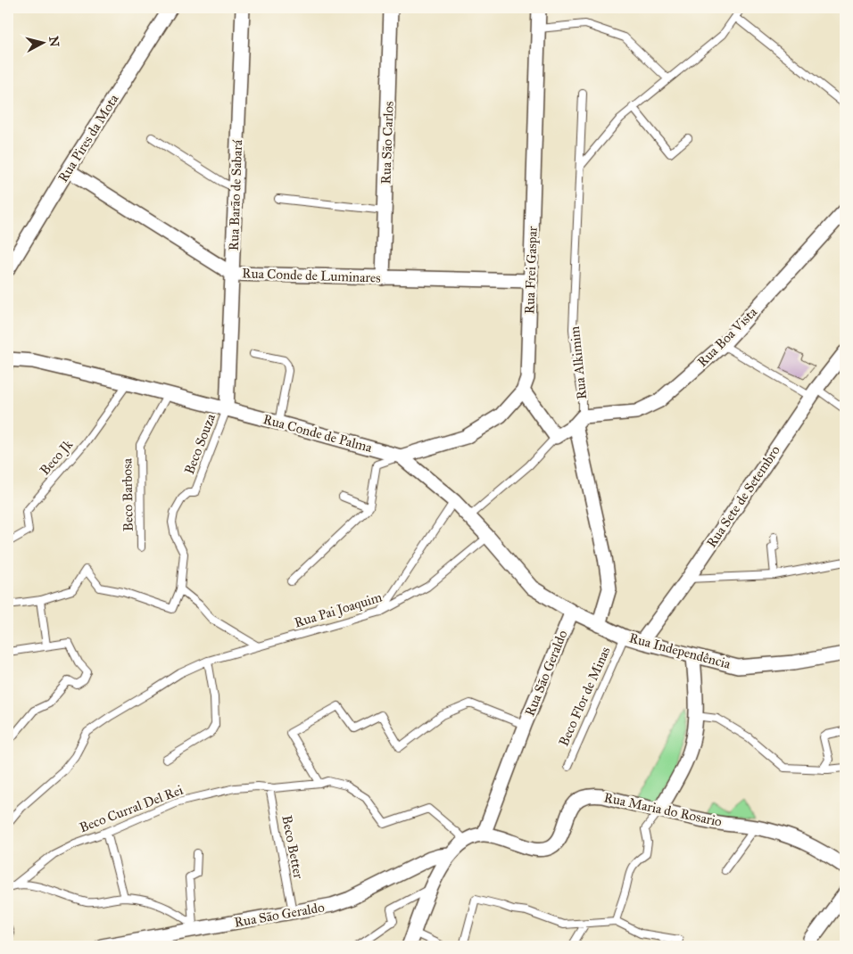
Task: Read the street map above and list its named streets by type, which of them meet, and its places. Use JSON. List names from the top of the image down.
{
  "streets": {
    "street": [
      "Rua Pires da Mota",
      "Rua São Carlos",
      "Rua Barão de Sabará",
      "Rua Frei Gaspar",
      "Rua Conde de Luminares",
      "Rua Boa Vista",
      "Rua Alkimim",
      "Rua Conde de Palma",
      "Rua Sete de Setembro",
      "Rua Independência",
      "Rua São Geraldo",
      "Rua Maria do Rosario"
    ],
    "lane": [
      "Beco Souza",
      "Beco Jk",
      "Beco Barbosa",
      "Rua Pai Joaquim",
      "Beco Flor de Minas",
      "Beco Curral Del Rei",
      "Beco Better"
    ]
  },
  "crossings": [
    ["Rua Pires da Mota", "Rua Conde de Luminares"],
    ["Rua São Carlos", "Rua Conde de Luminares"],
    ["Rua Barão de Sabará", "Rua Conde de Luminares"],
    ["Rua Barão de Sabará", "Rua Conde de Palma"],
    ["Rua Barão de Sabará", "Beco Souza"],
    ["Rua Frei Gaspar", "Rua Conde de Luminares"],
    ["Rua Frei Gaspar", "Rua Conde de Palma"],
    ["Rua Boa Vista", "Rua Alkimim"],
    ["Rua Alkimim", "Rua Independência"],
    ["Rua Conde de Palma", "Beco Souza"],
    ["Rua Conde de Palma", "Beco Jk"],
    ["Rua Conde de Palma", "Beco Barbosa"],
    ["Rua Conde de Palma", "Rua Pai Joaquim"],
    ["Rua Conde de Palma", "Rua Independência"],
    ["Rua Conde de Palma", "Rua São Geraldo"],
    ["Rua Sete de Setembro", "Rua Independência"],
    ["Rua Independência", "Rua São Geraldo"],
    ["Rua Independência", "Beco Flor de Minas"],
    ["Rua São Geraldo", "Rua Maria do Rosario"],
    ["Rua São Geraldo", "Beco Better"],
    ["Beco Curral Del Rei", "Beco Better"]
  ],
  "north": "right"
}
